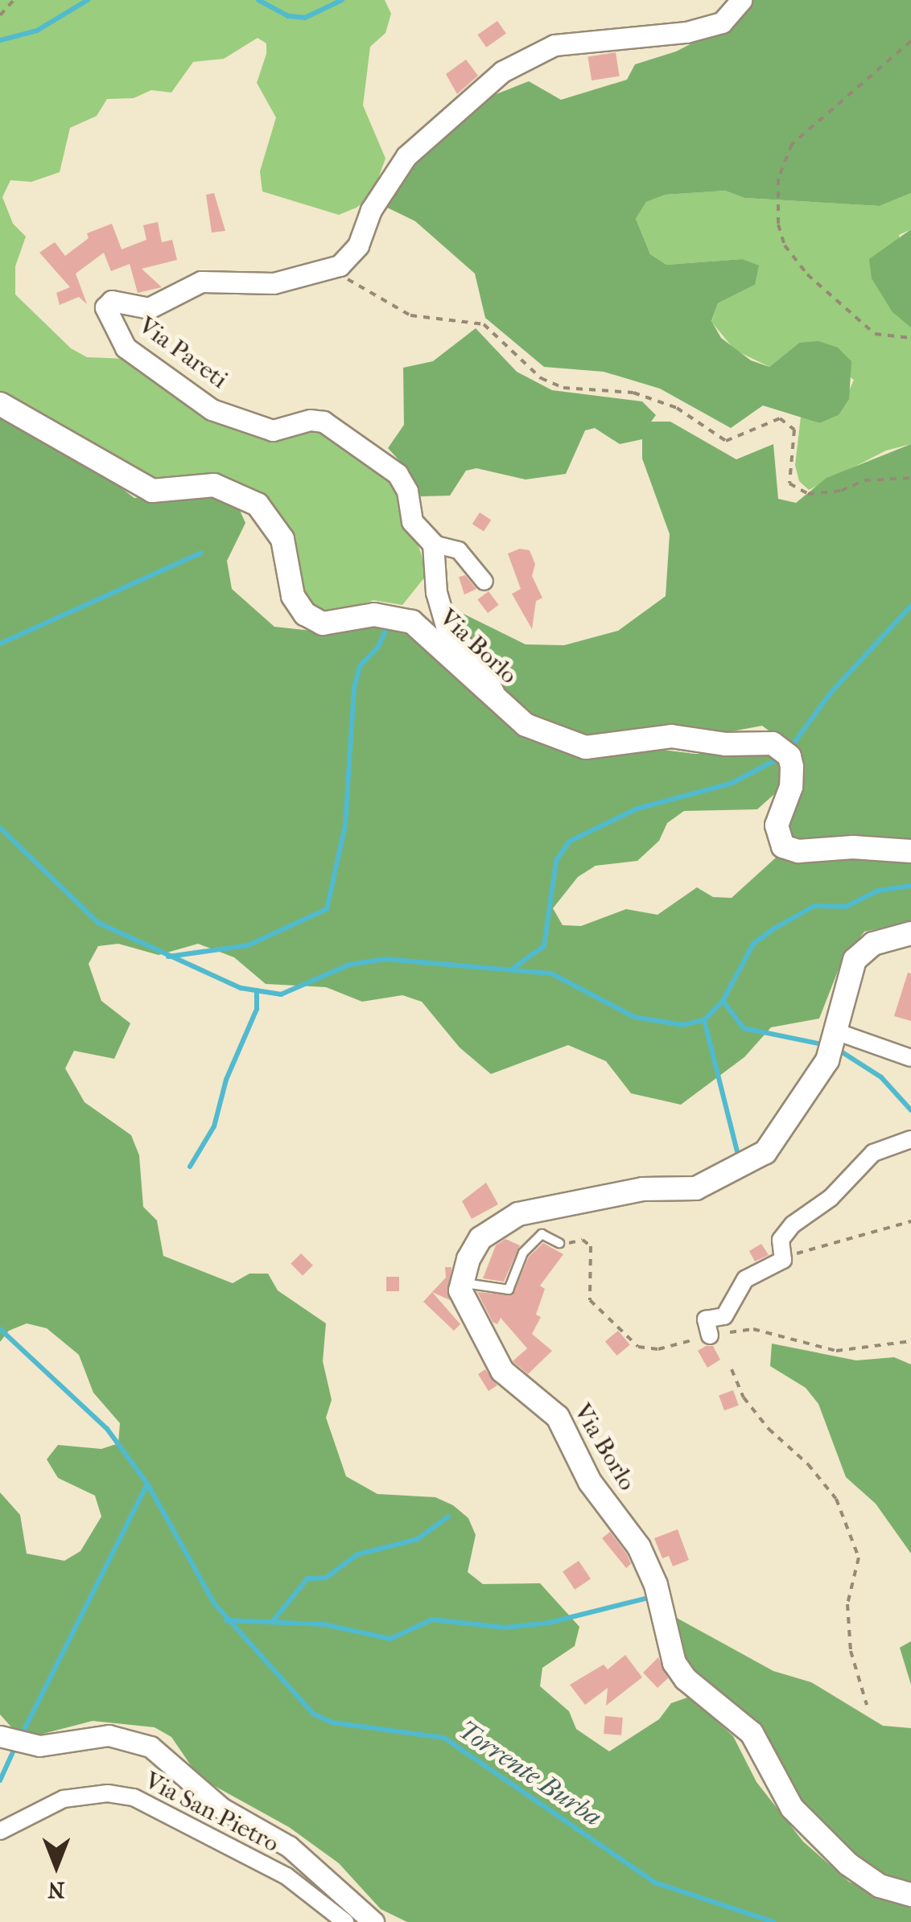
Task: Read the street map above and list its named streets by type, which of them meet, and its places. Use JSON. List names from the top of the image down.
{
  "streets": {
    "main road": ["Via Borlo"],
    "street": ["Via Pareti", "Via San Pietro"]
  },
  "water": ["Torrente Burba"],
  "north": "bottom"
}
